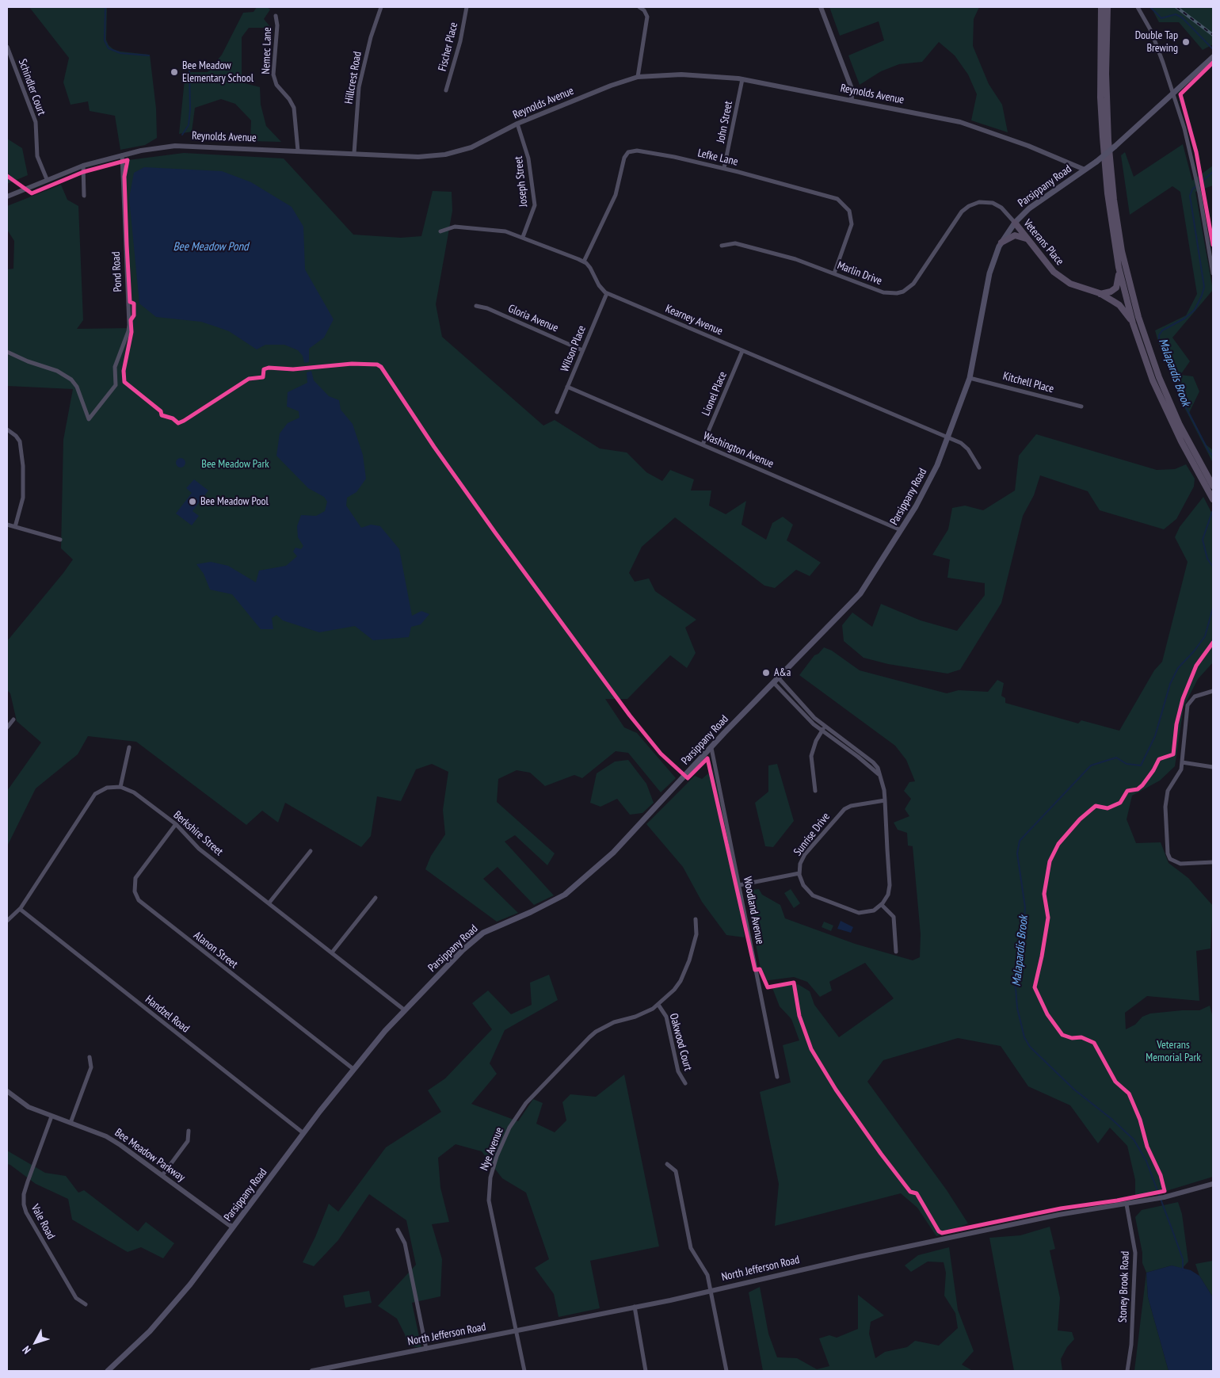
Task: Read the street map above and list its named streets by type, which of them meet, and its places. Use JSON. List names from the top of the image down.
{
  "streets": {
    "main road": ["Parsippany Road", "Veterans Place"],
    "street": [
      "Fischer Place",
      "Nemec Lane",
      "Hillcrest Road",
      "Schindler Court",
      "Reynolds Avenue",
      "John Street",
      "Lefke Lane",
      "Joseph Street",
      "Pond Road",
      "Marlin Drive",
      "Gloria Avenue",
      "Kearney Avenue",
      "Wilson Place",
      "Kitchell Place",
      "Lionel Place",
      "Washington Avenue",
      "Berkshire Street",
      "Sunrise Drive",
      "Woodland Avenue",
      "Alanon Street",
      "Handzel Road",
      "Oakwood Court",
      "Nye Avenue",
      "Bee Meadow Parkway",
      "Vale Road",
      "North Jefferson Road",
      "Stoney Brook Road"
    ]
  },
  "crossings": [
    ["Nemec Lane", "Reynolds Avenue"],
    ["Hillcrest Road", "Reynolds Avenue"],
    ["Schindler Court", "Reynolds Avenue"],
    ["Reynolds Avenue", "John Street"],
    ["Reynolds Avenue", "Joseph Street"],
    ["Reynolds Avenue", "Parsippany Road"],
    ["Reynolds Avenue", "Pond Road"],
    ["John Street", "Lefke Lane"],
    ["Lefke Lane", "Marlin Drive"],
    ["Parsippany Road", "Veterans Place"],
    ["Parsippany Road", "Marlin Drive"],
    ["Parsippany Road", "Kearney Avenue"],
    ["Parsippany Road", "Kitchell Place"],
    ["Parsippany Road", "Washington Avenue"],
    ["Parsippany Road", "Berkshire Street"],
    ["Parsippany Road", "Woodland Avenue"],
    ["Parsippany Road", "Alanon Street"],
    ["Parsippany Road", "Handzel Road"],
    ["Parsippany Road", "Bee Meadow Parkway"],
    ["Veterans Place", "Marlin Drive"],
    ["Gloria Avenue", "Wilson Place"],
    ["Kearney Avenue", "Wilson Place"],
    ["Kearney Avenue", "Lionel Place"],
    ["Wilson Place", "Washington Avenue"],
    ["Lionel Place", "Washington Avenue"],
    ["Berkshire Street", "Alanon Street"],
    ["Oakwood Court", "Nye Avenue"],
    ["Nye Avenue", "North Jefferson Road"],
    ["Bee Meadow Parkway", "Vale Road"],
    ["North Jefferson Road", "Stoney Brook Road"]
  ],
  "water": ["Bee Meadow Pond", "Malapardis Brook"],
  "parks": ["Bee Meadow Park", "Veterans Memorial Park"],
  "places": [
    "Double Tap Brewing",
    "Bee Meadow Elementary School",
    "Bee Meadow Pool",
    "A&a"
  ],
  "north": "bottom left"
}
